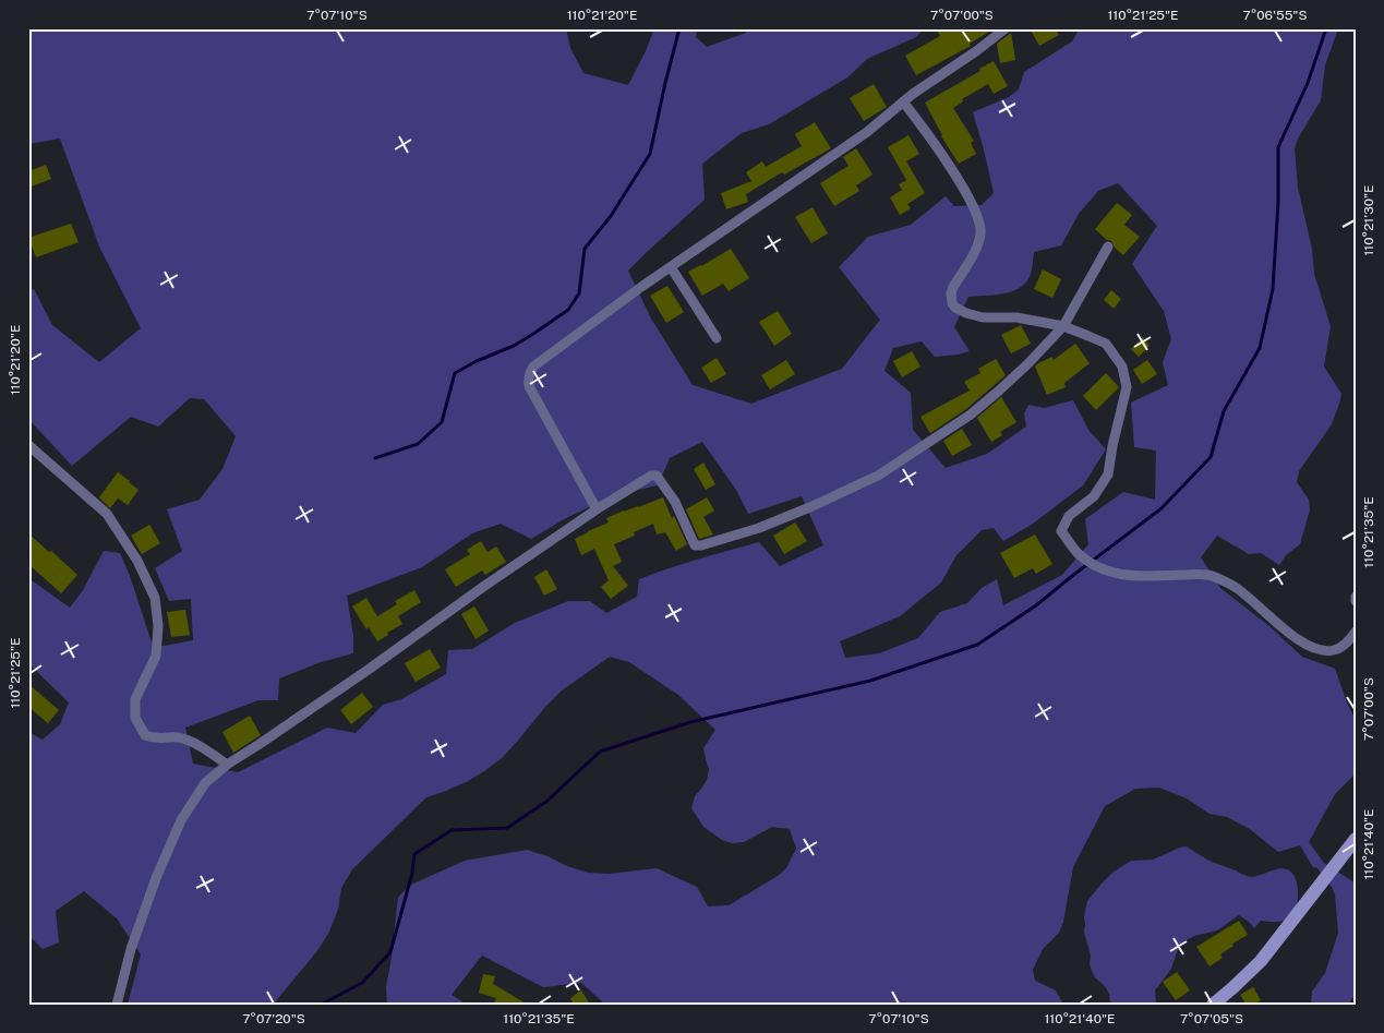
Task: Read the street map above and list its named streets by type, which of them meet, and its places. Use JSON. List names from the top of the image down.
{
  "coordinates": [
    "7°07'10\"S",
    "110°21'20\"E",
    "7°07'00\"S",
    "110°21'25\"E",
    "7°06'55\"S",
    "110°21'30\"E",
    "110°21'35\"E",
    "110°21'40\"E",
    "7°07'20\"S",
    "7°07'05\"S"
  ]
}
